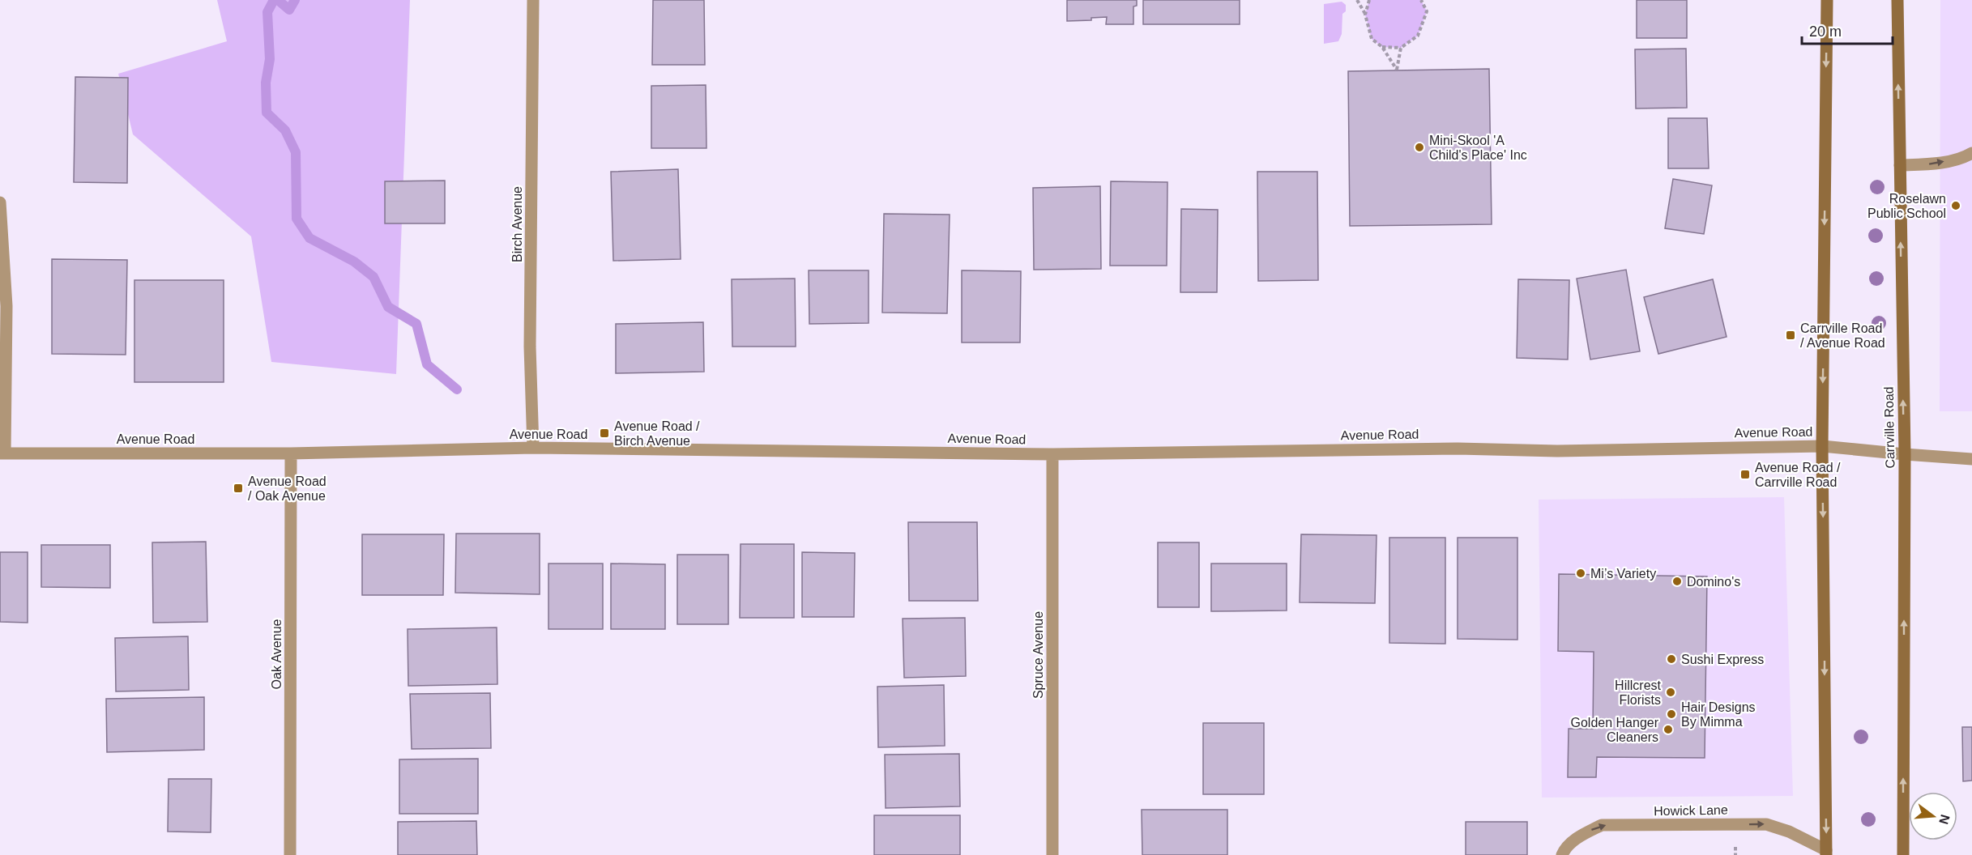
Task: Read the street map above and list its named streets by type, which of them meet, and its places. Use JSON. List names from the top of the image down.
{
  "streets": {
    "main road": ["Carrville Road"],
    "street": [
      "Birch Avenue",
      "Avenue Road",
      "Oak Avenue",
      "Spruce Avenue",
      "Howick Lane"
    ]
  },
  "crossings": [
    ["Birch Avenue", "Avenue Road"],
    ["Carrville Road", "Avenue Road"],
    ["Avenue Road", "Oak Avenue"],
    ["Avenue Road", "Spruce Avenue"]
  ],
  "one_way": ["Howick Lane"],
  "places": {
    "other": [
      "Mini-Skool 'A Child's Place' Inc",
      "Roselawn Public School",
      "Mi’s Variety",
      "Domino's",
      "Sushi Express",
      "Hillcrest Florists",
      "Hair Designs By Mimma",
      "Golden Hanger Cleaners"
    ],
    "transit": [
      "Carrville Road / Avenue Road",
      "Avenue Road / Birch Avenue",
      "Avenue Road / Carrville Road",
      "Avenue Road / Oak Avenue"
    ]
  },
  "scale_bar": "20 m",
  "north": "right"
}
